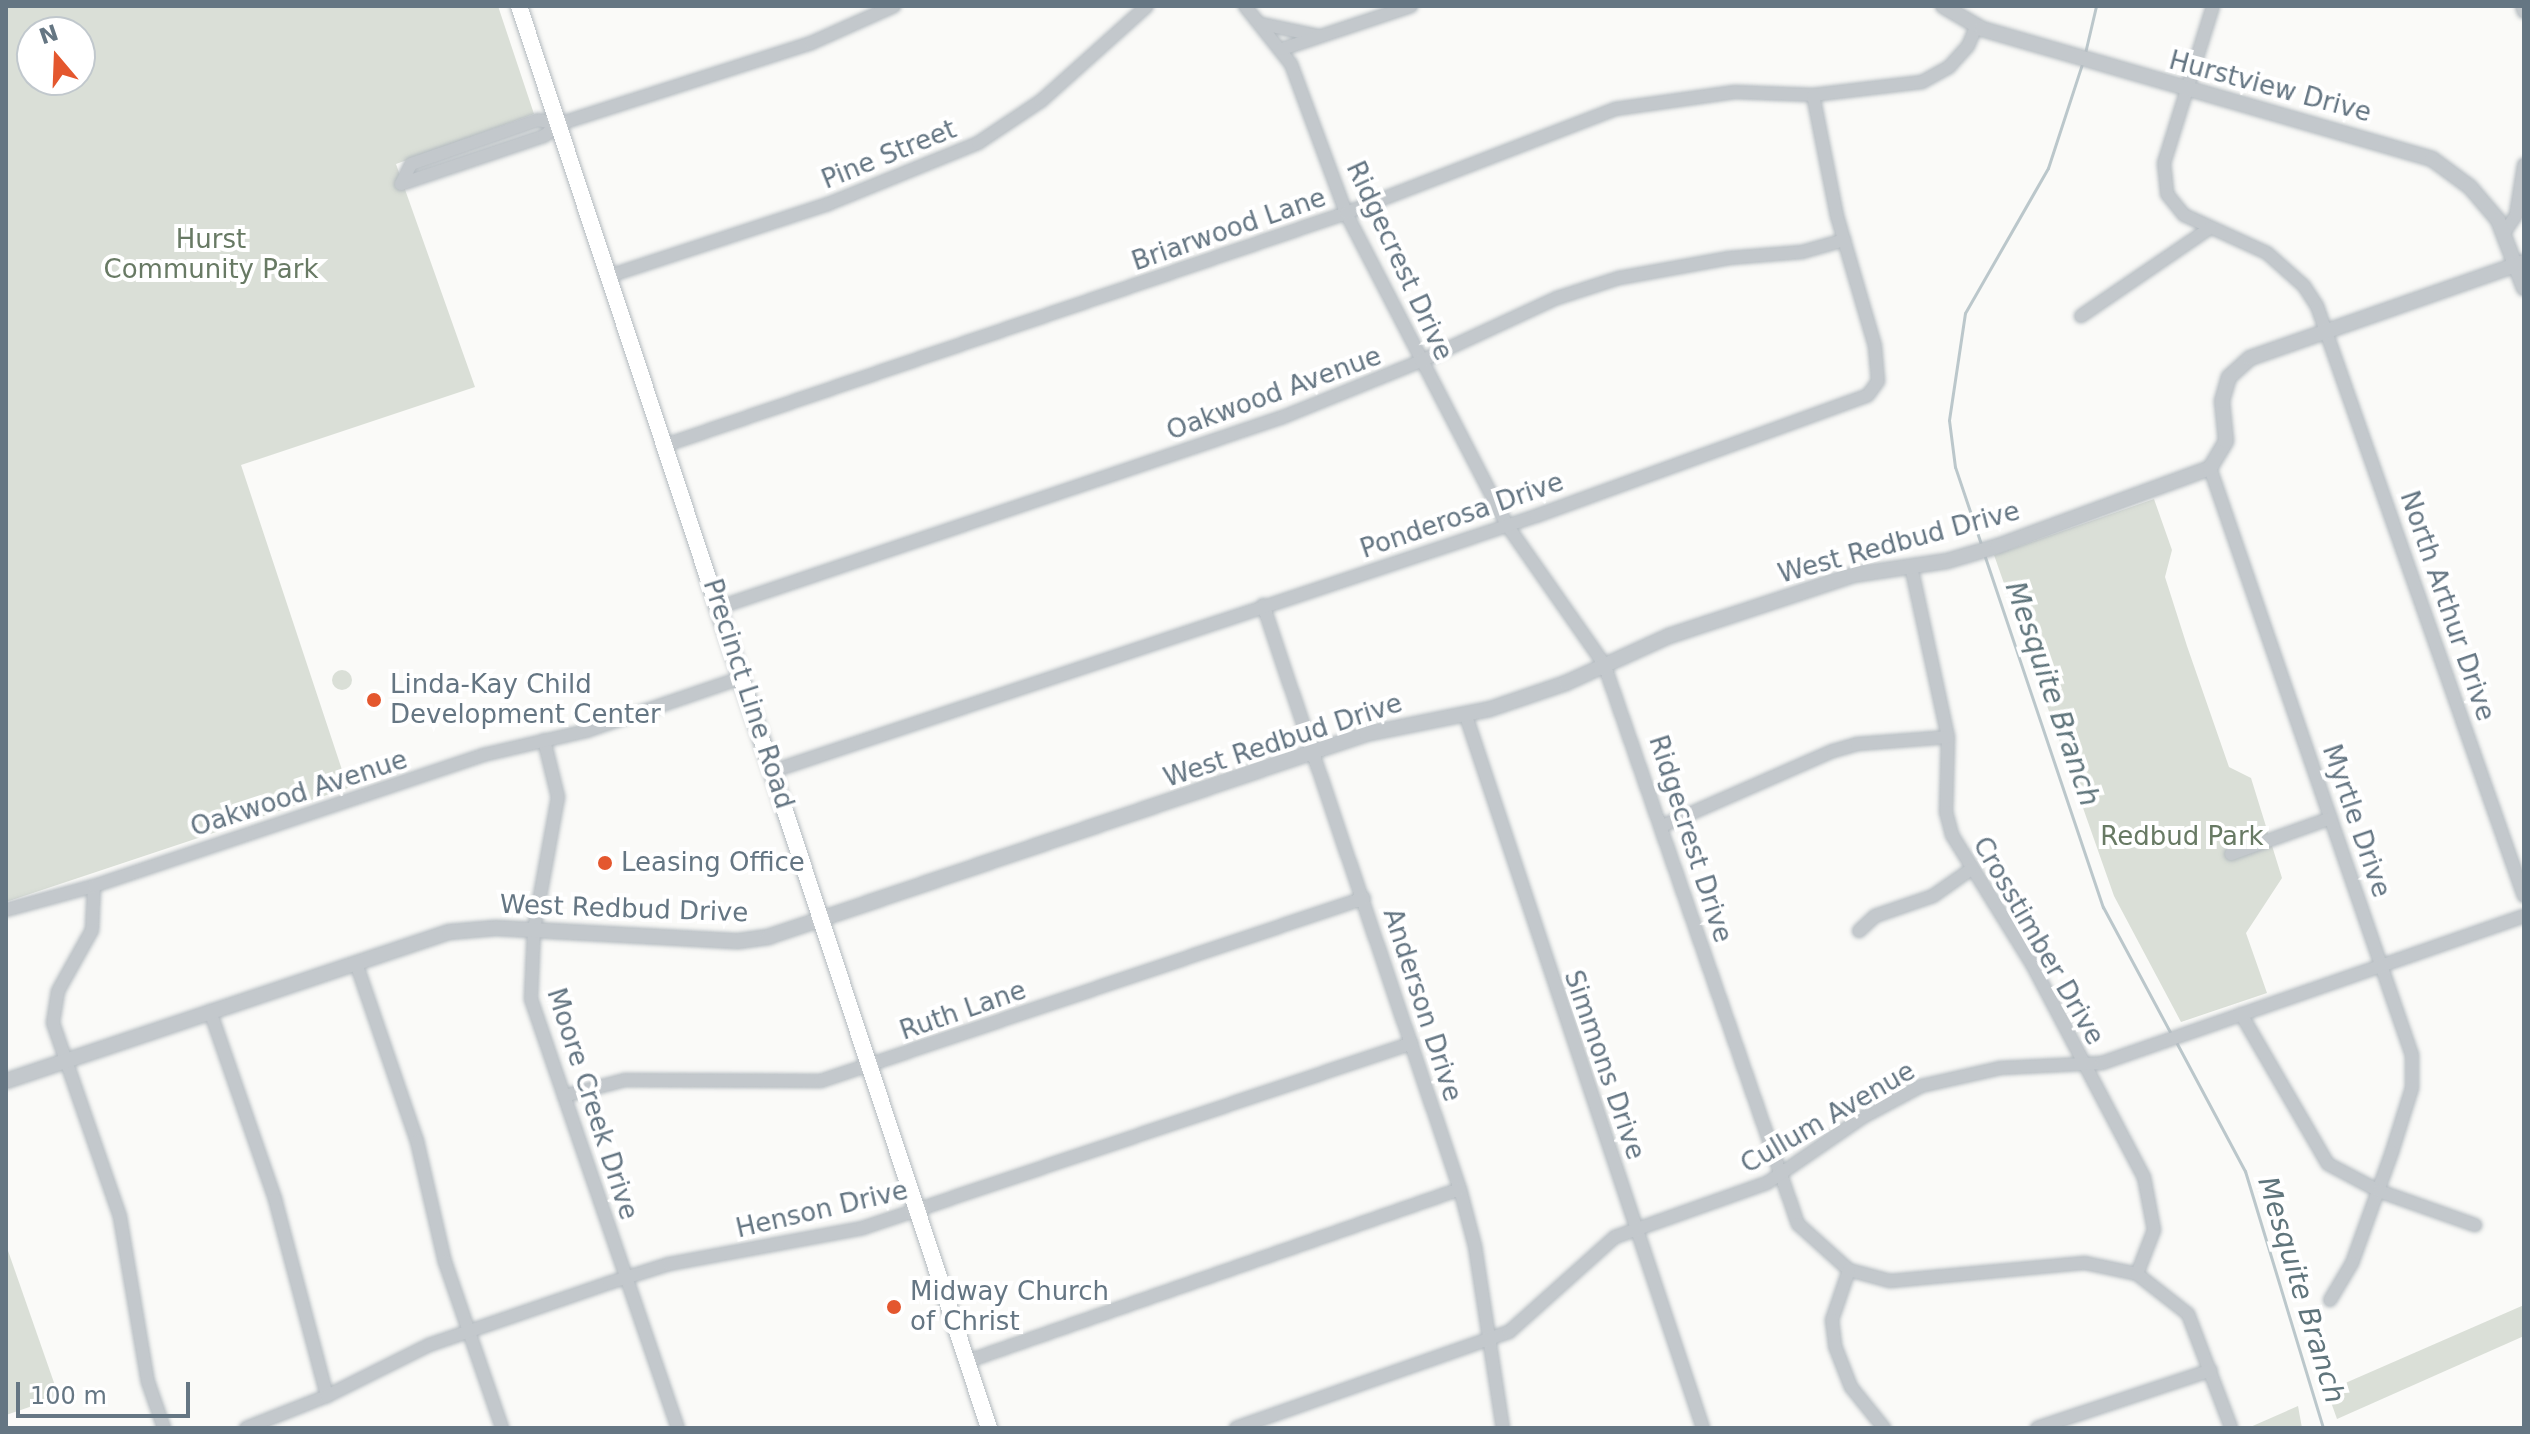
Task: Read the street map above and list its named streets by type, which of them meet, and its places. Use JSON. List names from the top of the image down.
{
  "streets": {
    "main road": ["Precinct Line Road"],
    "street": [
      "Hurstview Drive",
      "Pine Street",
      "Briarwood Lane",
      "Ridgecrest Drive",
      "Oakwood Avenue",
      "Ponderosa Drive",
      "West Redbud Drive",
      "North Arthur Drive",
      "Myrtle Drive",
      "Crosstimber Drive",
      "Anderson Drive",
      "Ruth Lane",
      "Simmons Drive",
      "Moore Creek Drive",
      "Cullum Avenue",
      "Henson Drive"
    ]
  },
  "crossings": [
    ["Hurstview Drive", "Briarwood Lane"],
    ["Hurstview Drive", "North Arthur Drive"],
    ["Pine Street", "Precinct Line Road"],
    ["Briarwood Lane", "Ridgecrest Drive"],
    ["Briarwood Lane", "Ponderosa Drive"],
    ["Briarwood Lane", "Precinct Line Road"],
    ["Ridgecrest Drive", "Oakwood Avenue"],
    ["Ridgecrest Drive", "Ponderosa Drive"],
    ["Ridgecrest Drive", "West Redbud Drive"],
    ["Ridgecrest Drive", "Crosstimber Drive"],
    ["Ridgecrest Drive", "Cullum Avenue"],
    ["Oakwood Avenue", "Ponderosa Drive"],
    ["Oakwood Avenue", "Precinct Line Road"],
    ["Oakwood Avenue", "Moore Creek Drive"],
    ["Ponderosa Drive", "Precinct Line Road"],
    ["Ponderosa Drive", "Anderson Drive"],
    ["West Redbud Drive", "Precinct Line Road"],
    ["West Redbud Drive", "Myrtle Drive"],
    ["West Redbud Drive", "Crosstimber Drive"],
    ["West Redbud Drive", "Anderson Drive"],
    ["West Redbud Drive", "Simmons Drive"],
    ["West Redbud Drive", "Moore Creek Drive"],
    ["Precinct Line Road", "Ruth Lane"],
    ["Precinct Line Road", "Henson Drive"],
    ["Myrtle Drive", "Cullum Avenue"],
    ["Crosstimber Drive", "Cullum Avenue"],
    ["Anderson Drive", "Ruth Lane"],
    ["Anderson Drive", "Cullum Avenue"],
    ["Anderson Drive", "Henson Drive"],
    ["Ruth Lane", "Moore Creek Drive"],
    ["Simmons Drive", "Cullum Avenue"],
    ["Moore Creek Drive", "Henson Drive"]
  ],
  "water": ["Mesquite Branch"],
  "parks": ["Hurst Community Park", "Redbud Park"],
  "places": ["Linda-Kay Child Development Center", "Leasing Office", "Midway Church of Christ"],
  "scale_bar": "100 m",
  "north": "top"
}
